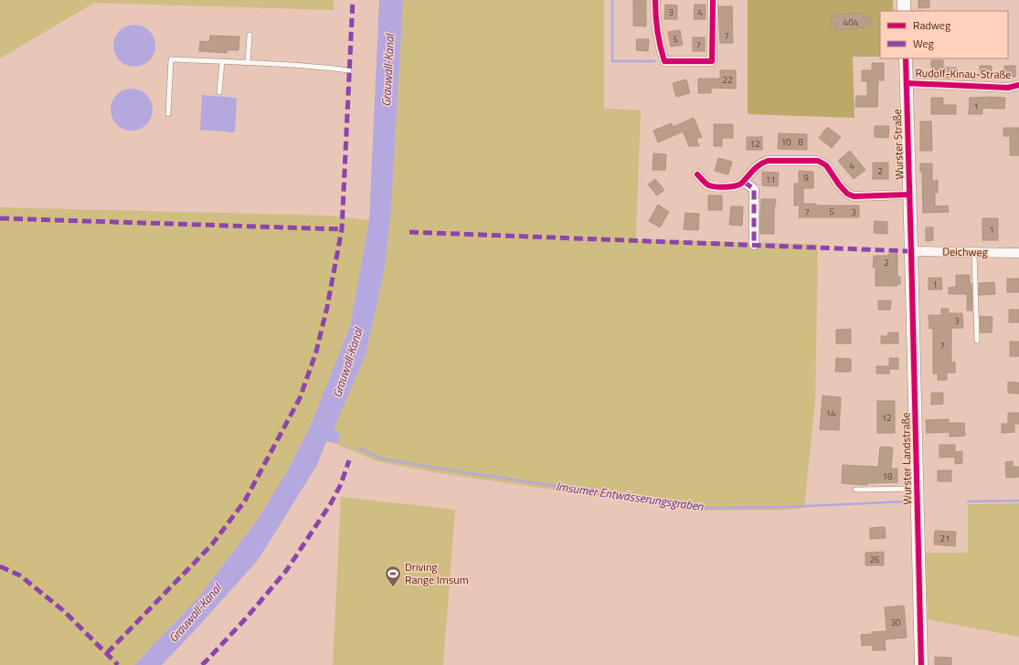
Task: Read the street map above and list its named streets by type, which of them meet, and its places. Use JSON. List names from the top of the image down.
{
  "streets": {
    "main road": ["Wurster Straße", "Wurster Landstraße"],
    "street": ["Rudolf-Kinau-Straße", "Deichweg"]
  },
  "crossings": [
    ["Rudolf-Kinau-Straße", "Wurster Straße"],
    ["Wurster Straße", "Deichweg"],
    ["Wurster Straße", "Wurster Landstraße"],
    ["Deichweg", "Wurster Landstraße"]
  ],
  "water": ["Grauwall-Kanal", "Imsumer Entwässerungsgraben"],
  "places": {
    "sports": ["Driving Range Imsum"]
  },
  "house_numbers": [
    "3",
    "4",
    "404",
    "7",
    "5",
    "7",
    "22",
    "1",
    "10",
    "8",
    "12",
    "4",
    "2",
    "9",
    "11",
    "5",
    "7",
    "3",
    "1",
    "2",
    "1",
    "3",
    "7",
    "14",
    "12",
    "18",
    "21",
    "26",
    "30"
  ],
  "legend": ["Radweg", "Weg"]
}
